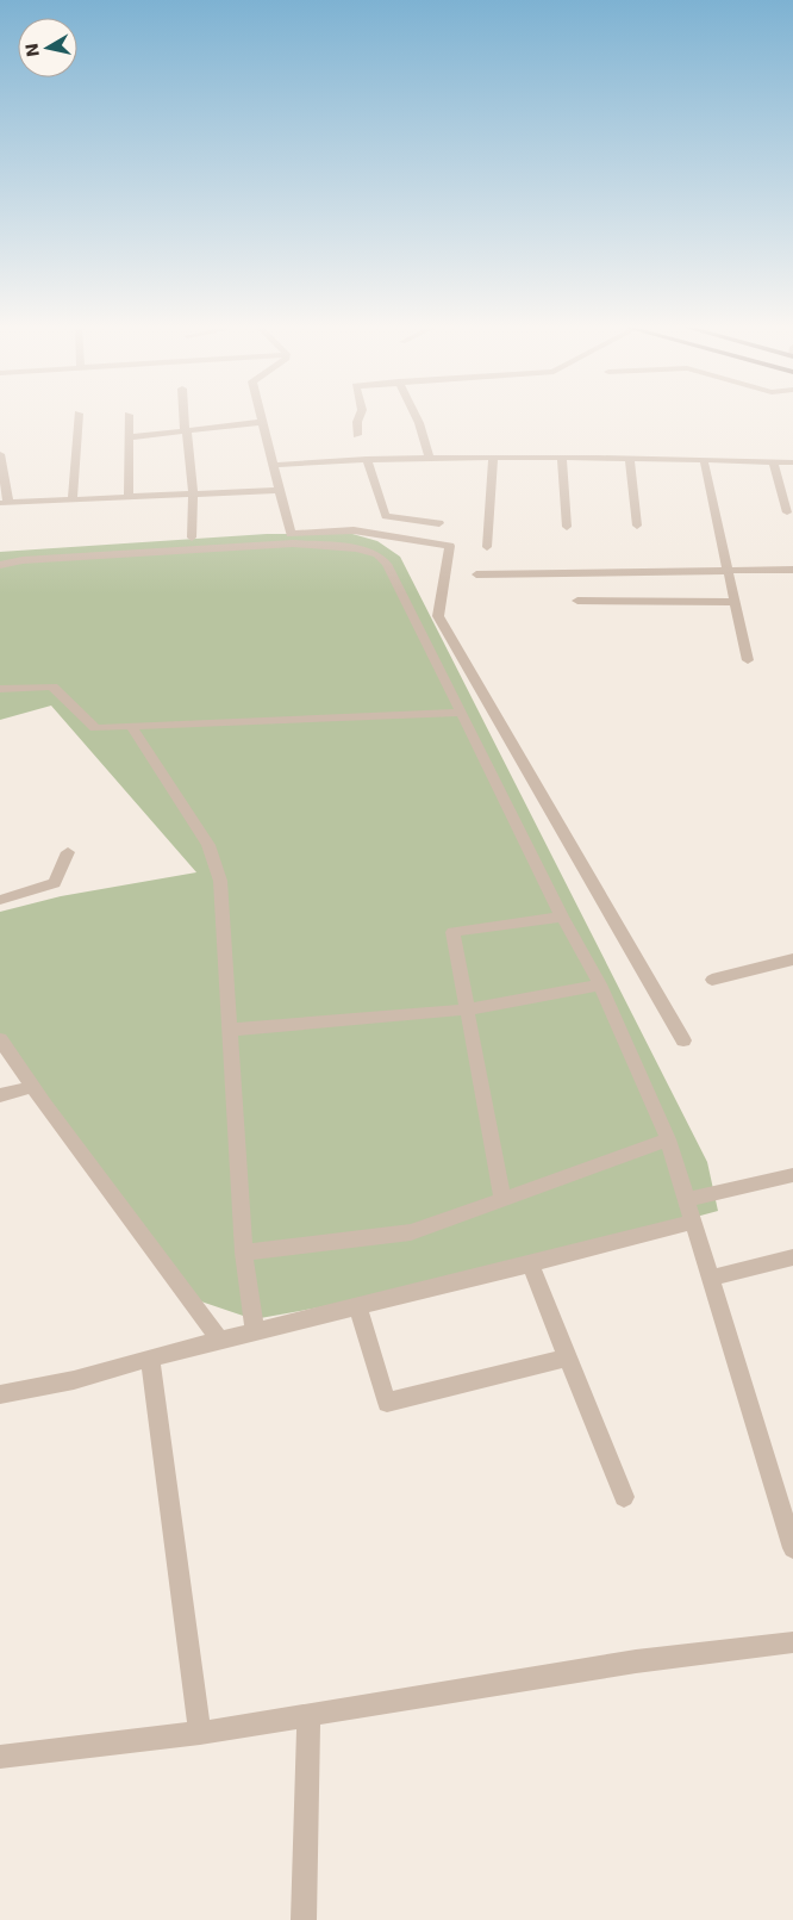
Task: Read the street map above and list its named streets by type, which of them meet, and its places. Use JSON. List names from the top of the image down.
{
  "north": "left"
}
